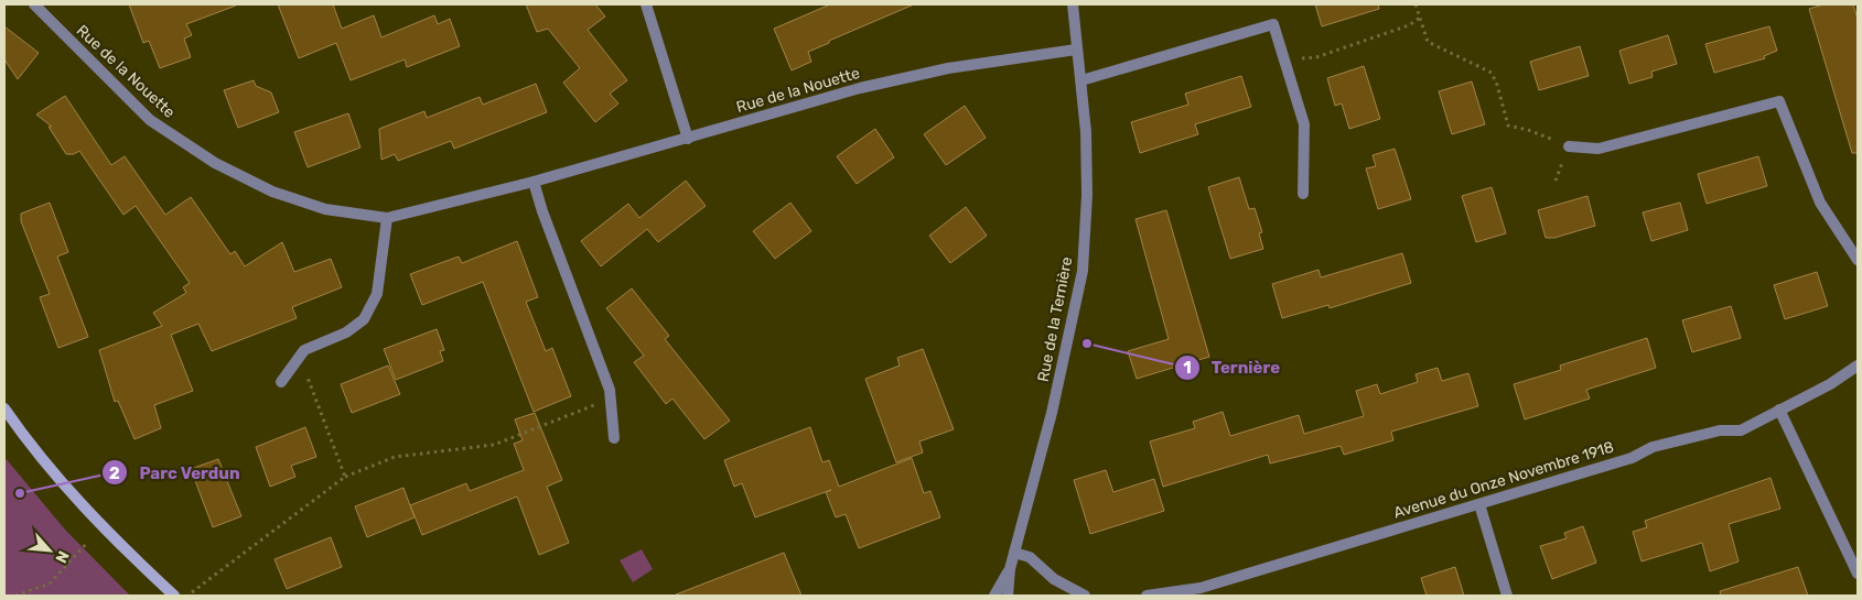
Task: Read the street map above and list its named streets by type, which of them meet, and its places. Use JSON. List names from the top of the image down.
{
  "streets": {
    "street": ["Rue de la Nouette", "Rue de la Ternière", "Avenue du Onze Novembre 1918"]
  },
  "crossings": [
    ["Rue de la Nouette", "Rue de la Ternière"]
  ],
  "places": ["Ternière", "Parc Verdun"],
  "north": "bottom right"
}
